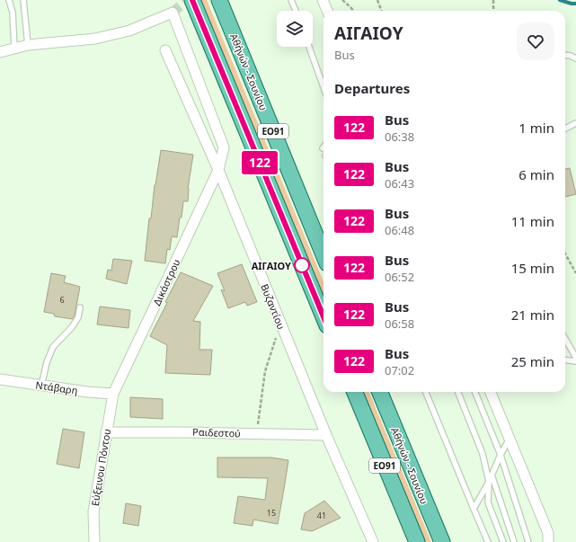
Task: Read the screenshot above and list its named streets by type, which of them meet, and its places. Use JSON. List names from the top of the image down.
{
  "streets": {
    "main road": ["Αθήνών - Σουνίου", "ΕΟ91"],
    "street": [
      "Δικάστρου",
      "Βυζαντίου",
      "Ντάβαρη",
      "Ραιδεστού",
      "Εύξεινου Πόντου"
    ]
  },
  "crossings": [
    ["Δικάστρου", "Βυζαντίου"],
    ["Δικάστρου", "Ντάβαρη"],
    ["Δικάστρου", "Εύξεινου Πόντου"],
    ["Βυζαντίου", "Ραιδεστού"],
    ["Ντάβαρη", "Εύξεινου Πόντου"],
    ["Ραιδεστού", "Εύξεινου Πόντου"]
  ],
  "places": ["ΑΙΓΑΙΟΥ"],
  "lines": ["bus line 122"],
  "house_numbers": ["6", "15", "41"],
  "page": {
    "on_map": "122",
    "heading": [
      ["ΑΙΓΑΙΟΥ", "Bus"],
      "Departures"
    ],
    "list": [
      {
        "mark": "122",
        "name": "Bus",
        "note": "06:38",
        "value": "1 min"
      },
      {
        "mark": "122",
        "name": "Bus",
        "note": "06:43",
        "value": "6 min"
      },
      {
        "mark": "122",
        "name": "Bus",
        "note": "06:48",
        "value": "11 min"
      },
      {
        "mark": "122",
        "name": "Bus",
        "note": "06:52",
        "value": "15 min"
      },
      {
        "mark": "122",
        "name": "Bus",
        "note": "06:58",
        "value": "21 min"
      },
      {
        "mark": "122",
        "name": "Bus",
        "note": "07:02",
        "value": "25 min"
      }
    ]
  }
}
